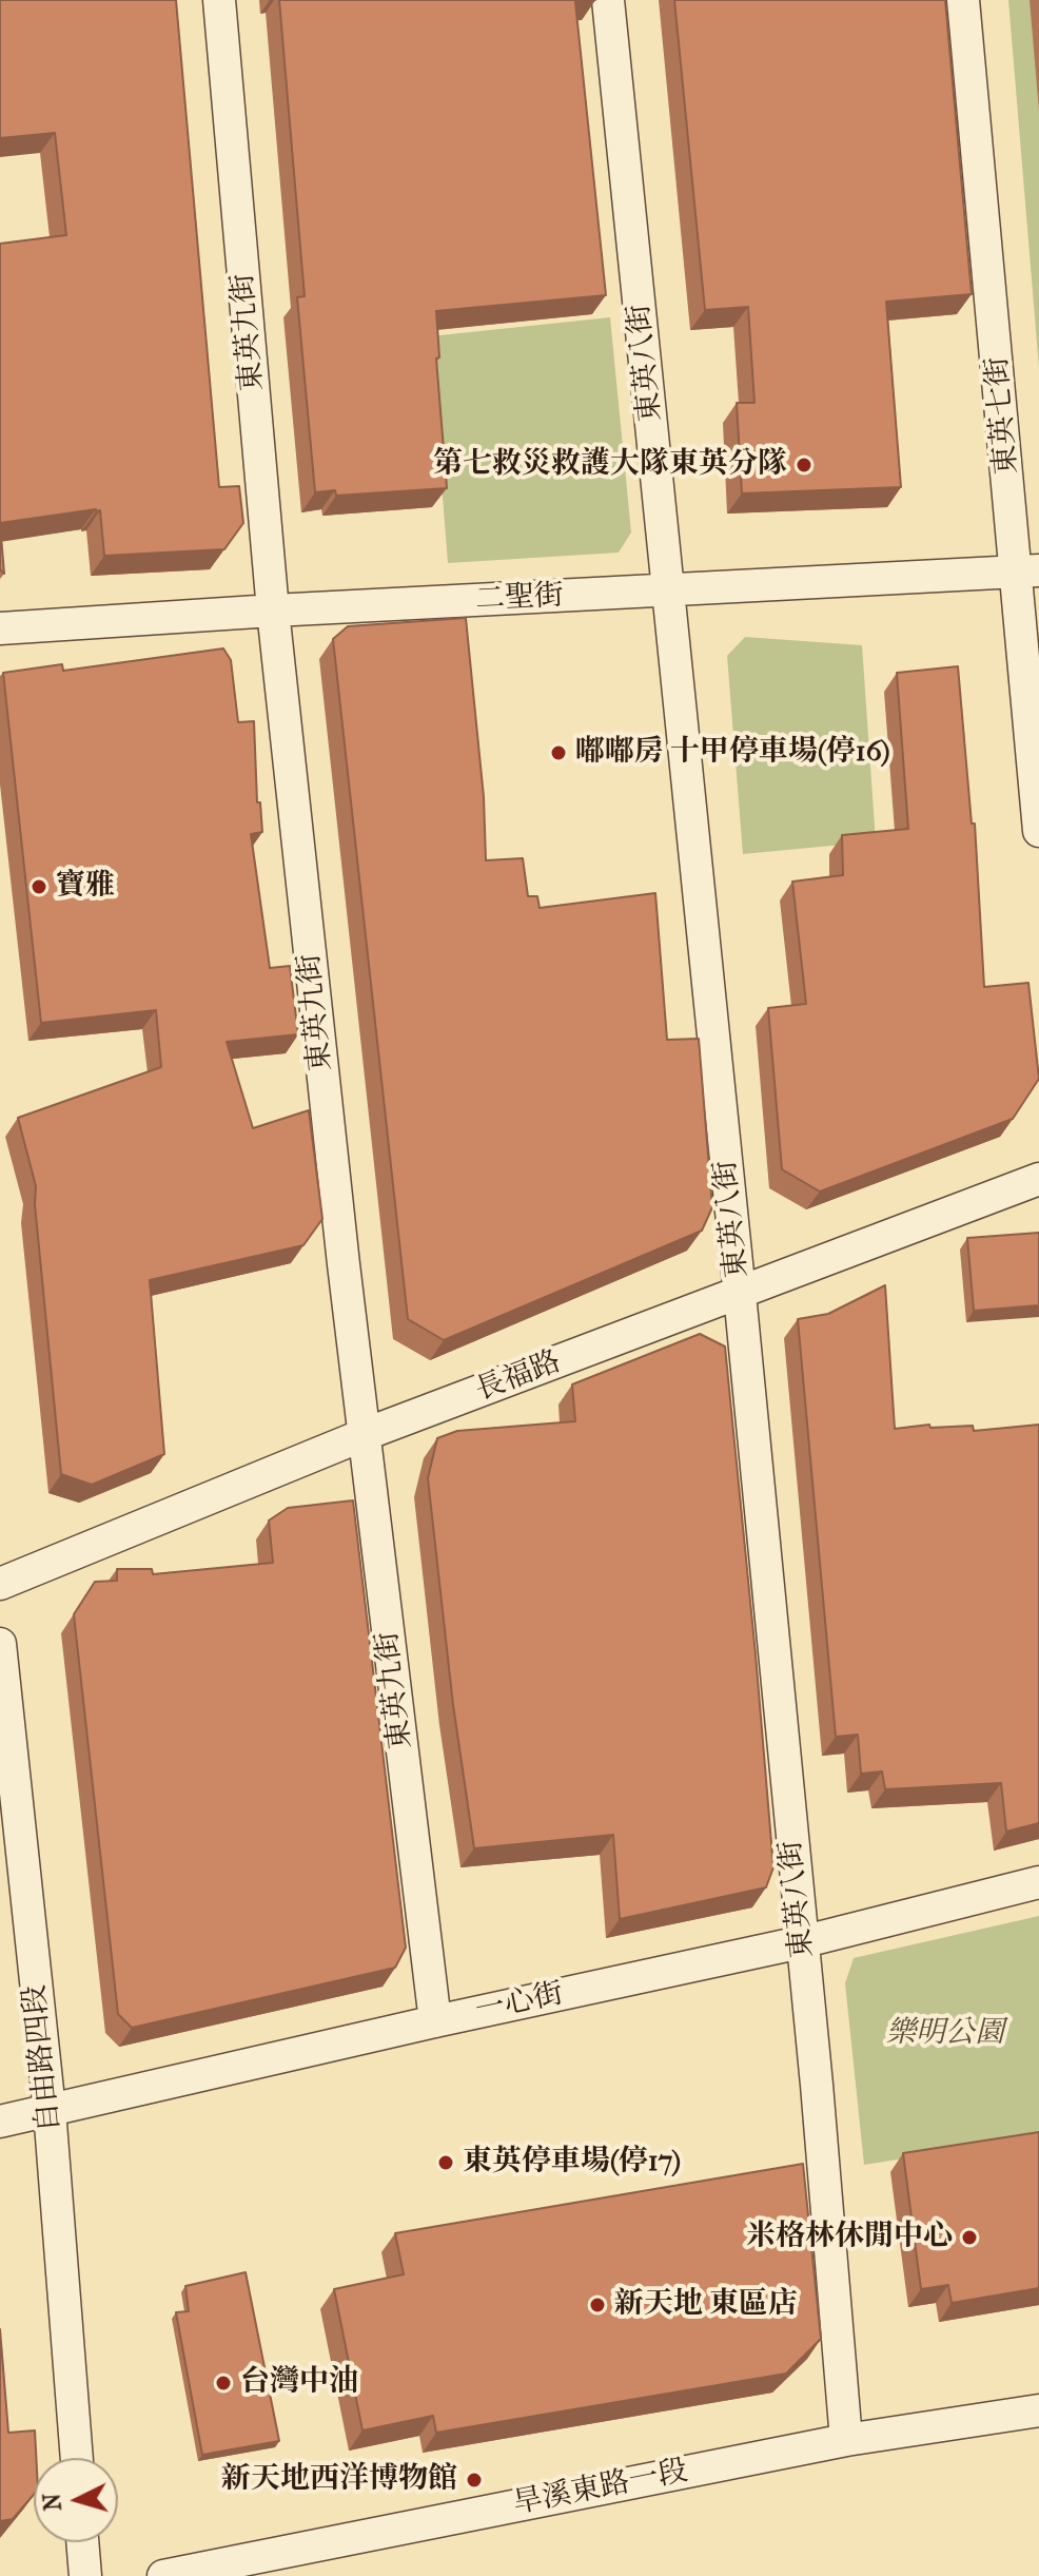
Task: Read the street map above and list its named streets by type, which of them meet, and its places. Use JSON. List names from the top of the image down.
{
  "streets": {
    "street": [
      "東英九街",
      "東英八街",
      "東英七街",
      "二聖街",
      "長福路",
      "一心街",
      "自由路四段",
      "旱溪東路一段"
    ]
  },
  "crossings": [
    ["東英九街", "二聖街"],
    ["東英九街", "長福路"],
    ["東英九街", "一心街"],
    ["東英八街", "二聖街"],
    ["東英八街", "長福路"],
    ["東英八街", "一心街"],
    ["東英八街", "旱溪東路一段"],
    ["東英七街", "二聖街"],
    ["一心街", "自由路四段"]
  ],
  "parks": ["樂明公園"],
  "places": [
    "第七救災救護大隊東英分隊",
    "嘟嘟房 十甲停車場(停16)",
    "寶雅",
    "東英停車場(停17)",
    "米格林休閒中心",
    "新天地 東區店",
    "台灣中油",
    "新天地西洋博物館"
  ],
  "north": "left"
}
